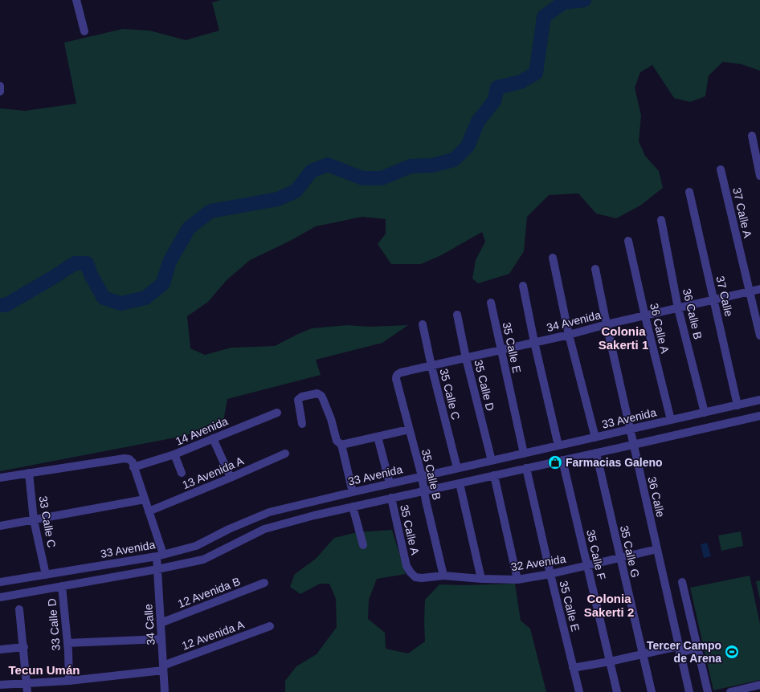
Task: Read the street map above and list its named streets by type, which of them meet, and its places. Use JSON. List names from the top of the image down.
{
  "streets": {
    "street": [
      "37 Calle A",
      "37 Calle",
      "36 Calle B",
      "34 Avenida",
      "36 Calle A",
      "35 Calle E",
      "35 Calle D",
      "35 Calle C",
      "33 Avenida",
      "14 Avenida",
      "13 Avenida A",
      "35 Calle B",
      "36 Calle",
      "33 Calle C",
      "35 Calle A",
      "35 Calle G",
      "35 Calle F",
      "32 Avenida",
      "12 Avenida B",
      "33 Calle D",
      "34 Calle",
      "12 Avenida A"
    ]
  },
  "crossings": [
    ["37 Calle A", "34 Avenida"],
    ["37 Calle", "34 Avenida"],
    ["37 Calle", "33 Avenida"],
    ["36 Calle B", "34 Avenida"],
    ["36 Calle B", "33 Avenida"],
    ["34 Avenida", "36 Calle A"],
    ["34 Avenida", "35 Calle E"],
    ["34 Avenida", "35 Calle D"],
    ["34 Avenida", "35 Calle C"],
    ["34 Avenida", "35 Calle B"],
    ["34 Avenida", "36 Calle"],
    ["36 Calle A", "33 Avenida"],
    ["35 Calle E", "33 Avenida"],
    ["35 Calle E", "32 Avenida"],
    ["35 Calle D", "33 Avenida"],
    ["35 Calle C", "33 Avenida"],
    ["33 Avenida", "35 Calle B"],
    ["33 Avenida", "36 Calle"],
    ["33 Avenida", "33 Calle C"],
    ["33 Avenida", "34 Calle"],
    ["14 Avenida", "34 Calle"],
    ["13 Avenida A", "34 Calle"],
    ["35 Calle B", "32 Avenida"],
    ["36 Calle", "32 Avenida"],
    ["33 Calle C", "34 Calle"],
    ["35 Calle A", "32 Avenida"],
    ["35 Calle G", "32 Avenida"],
    ["35 Calle F", "32 Avenida"],
    ["12 Avenida B", "34 Calle"],
    ["33 Calle D", "12 Avenida A"],
    ["34 Calle", "12 Avenida A"]
  ],
  "districts": ["Colonia Sakerti 1", "Colonia Sakerti 2", "Tecun Umán"],
  "places": {
    "shop": ["Farmacias Galeno"],
    "sports": ["Tercer Campo de Arena"]
  }
}
